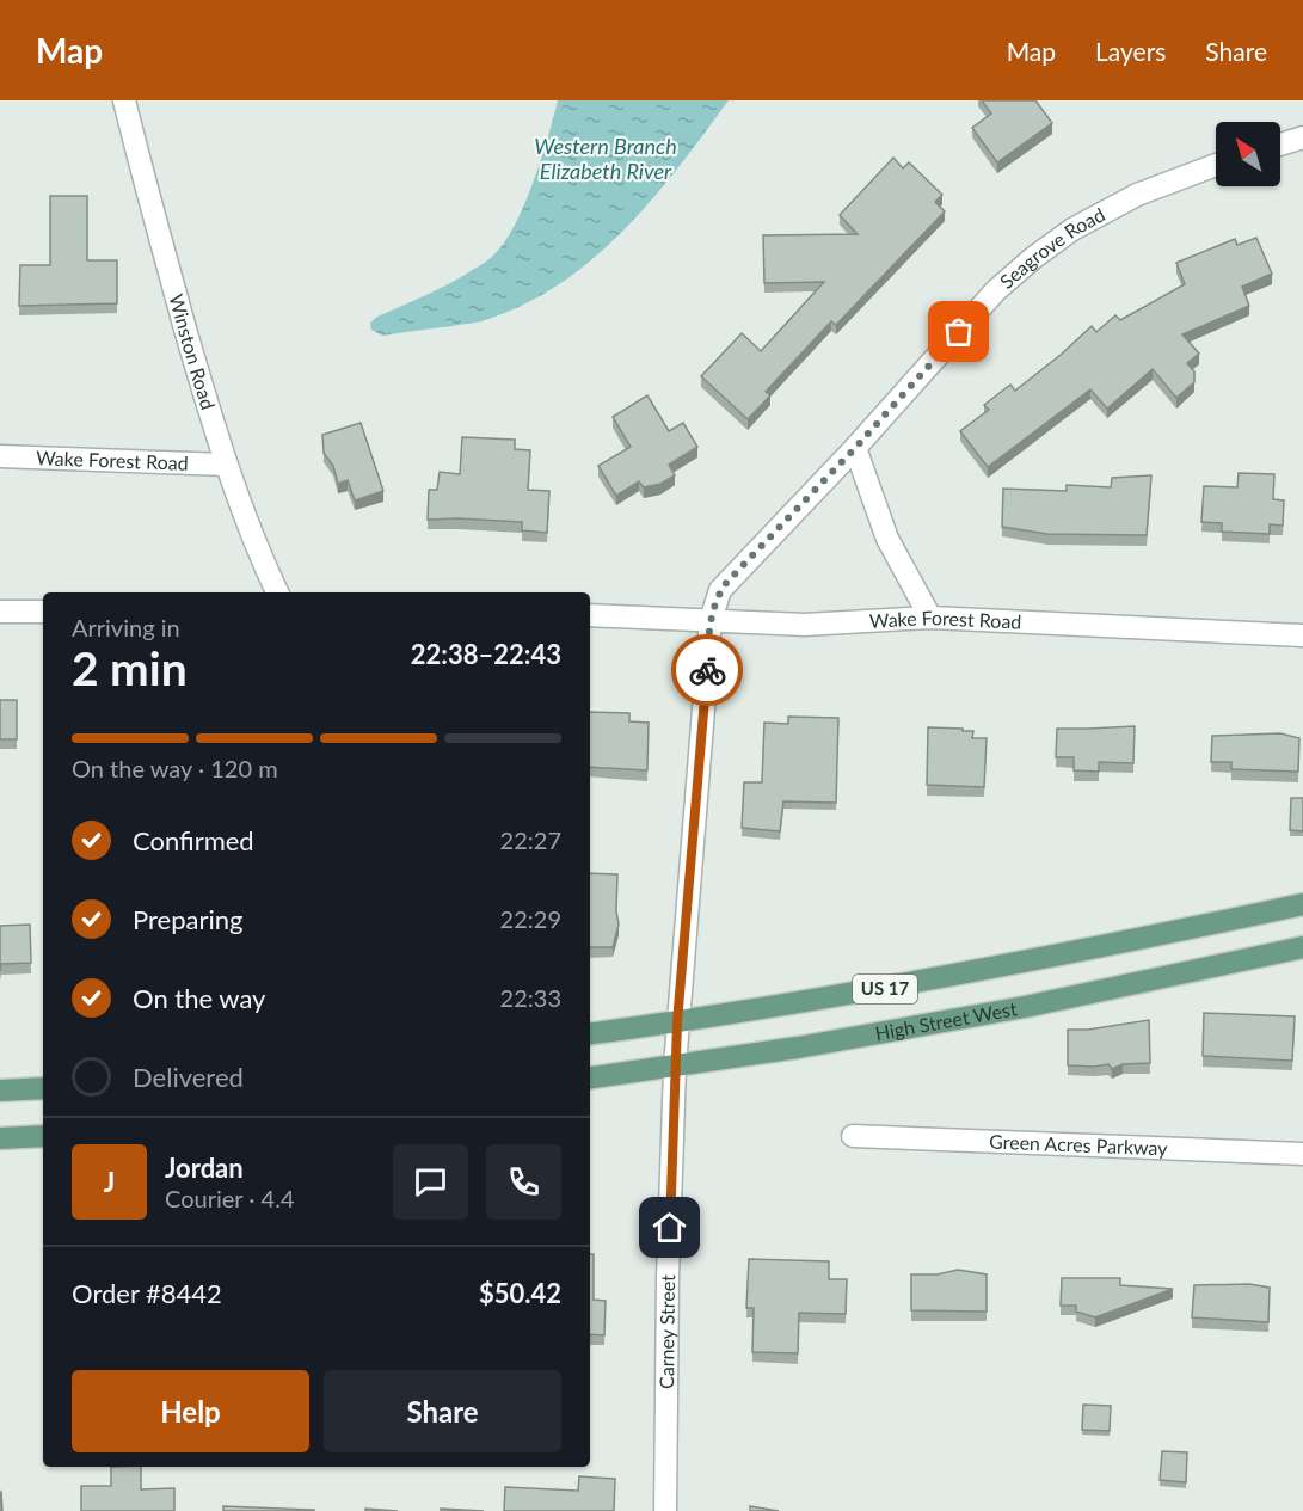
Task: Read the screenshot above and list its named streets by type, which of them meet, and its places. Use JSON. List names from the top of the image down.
{
  "streets": {
    "main road": ["US 17", "High Street West"],
    "street": [
      "Seagrove Road",
      "Winston Road",
      "Wake Forest Road",
      "Green Acres Parkway",
      "Carney Street"
    ]
  },
  "crossings": [
    ["Seagrove Road", "Wake Forest Road"],
    ["Seagrove Road", "US 17"],
    ["Seagrove Road", "High Street West"],
    ["Seagrove Road", "Carney Street"],
    ["Winston Road", "Wake Forest Road"],
    ["High Street West", "Carney Street"]
  ],
  "water": ["Western Branch Elizabeth River"],
  "north": "top left",
  "page": {
    "header": "Map",
    "nav": ["Map", "Layers", "Share"],
    "heading": ["2 min", "Arriving in", "22:38–22:43"],
    "panel": [
      "Jordan",
      "Courier · 4.4",
      "Order #8442",
      "$50.42"
    ],
    "bar": "On the way · 120 m",
    "list": [
      ["Confirmed", "22:27"],
      ["Preparing", "22:29"],
      ["On the way", "22:33"],
      "Delivered"
    ],
    "round": "J",
    "buttons": ["Help", "Share"]
  }
}
